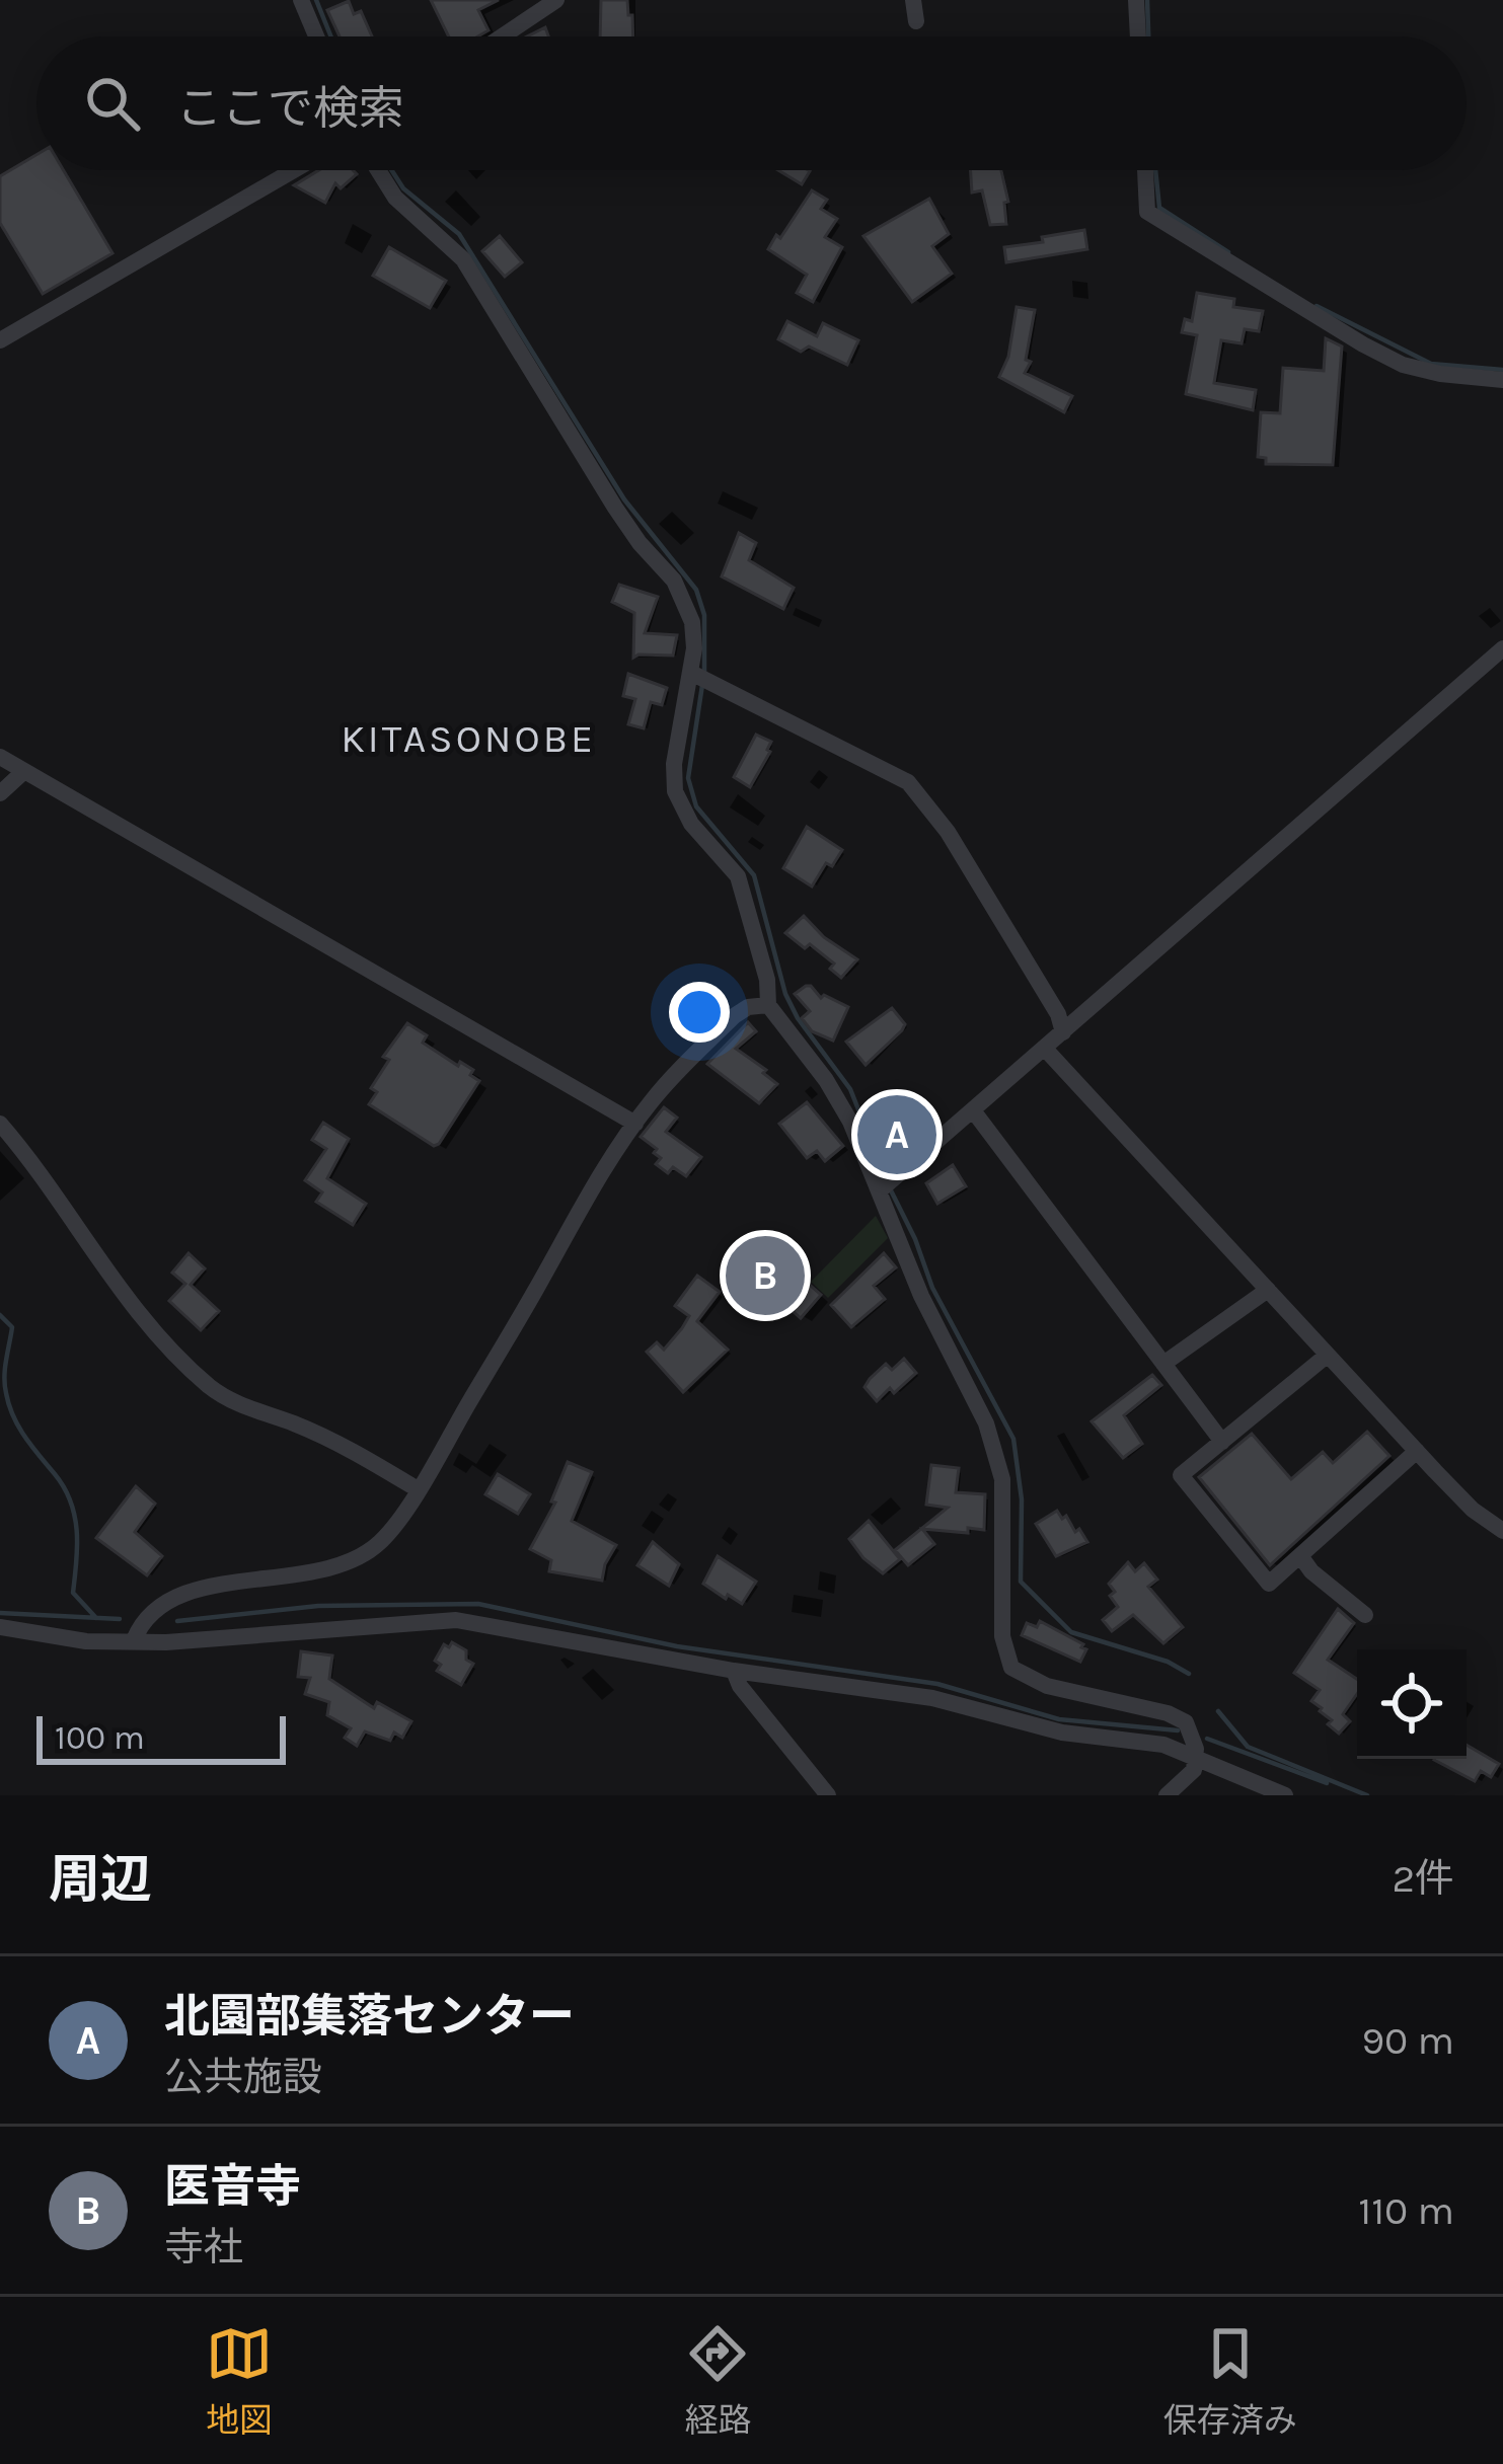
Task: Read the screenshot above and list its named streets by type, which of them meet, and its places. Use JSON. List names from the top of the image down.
{
  "districts": ["KITASONOBE"],
  "scale_bar": "100 m",
  "page": {
    "search": "ここで検索",
    "pins": ["A", "B"],
    "scale": "100 m",
    "heading": ["周辺", "2件"],
    "list": [
      {
        "mark": "A",
        "name": "北園部集落センター",
        "note": "公共施設",
        "value": "90 m"
      },
      {
        "mark": "B",
        "name": "医音寺",
        "note": "寺社",
        "value": "110 m"
      }
    ],
    "nav": ["地図", "経路", "保存済み"]
  }
}
